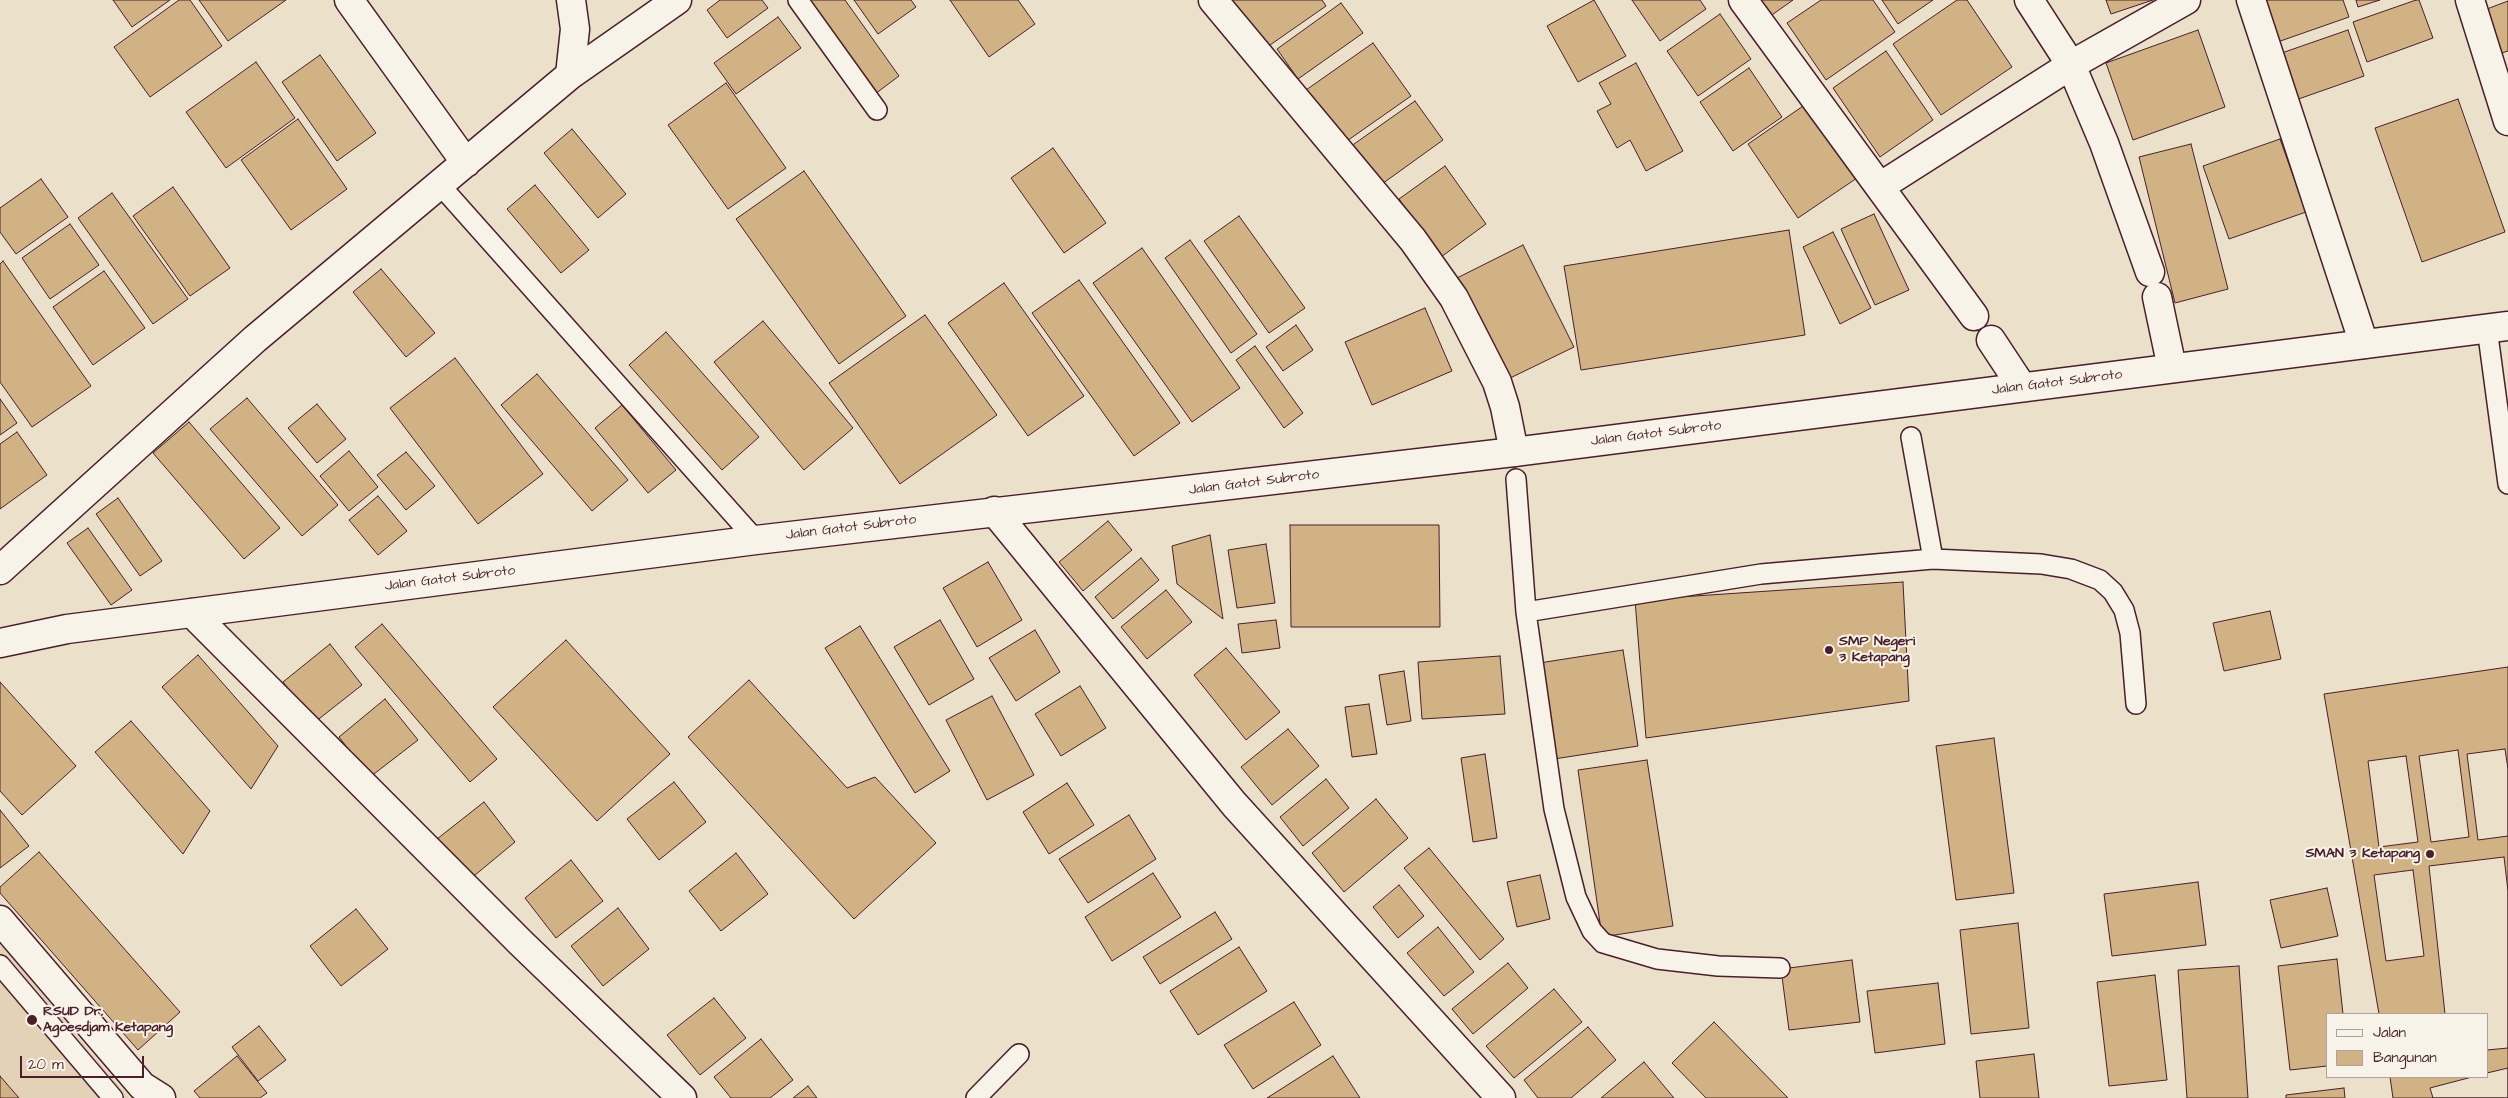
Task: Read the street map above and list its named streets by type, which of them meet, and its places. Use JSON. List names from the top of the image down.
{
  "streets": {
    "street": ["Jalan Gatot Subroto"]
  },
  "places": ["SMP Negeri 3 Ketapang", "SMAN 3 Ketapang", "RSUD Dr. Agoesdjam Ketapang"],
  "legend": ["Jalan", "Bangunan"],
  "scale_bar": "20 m"
}
